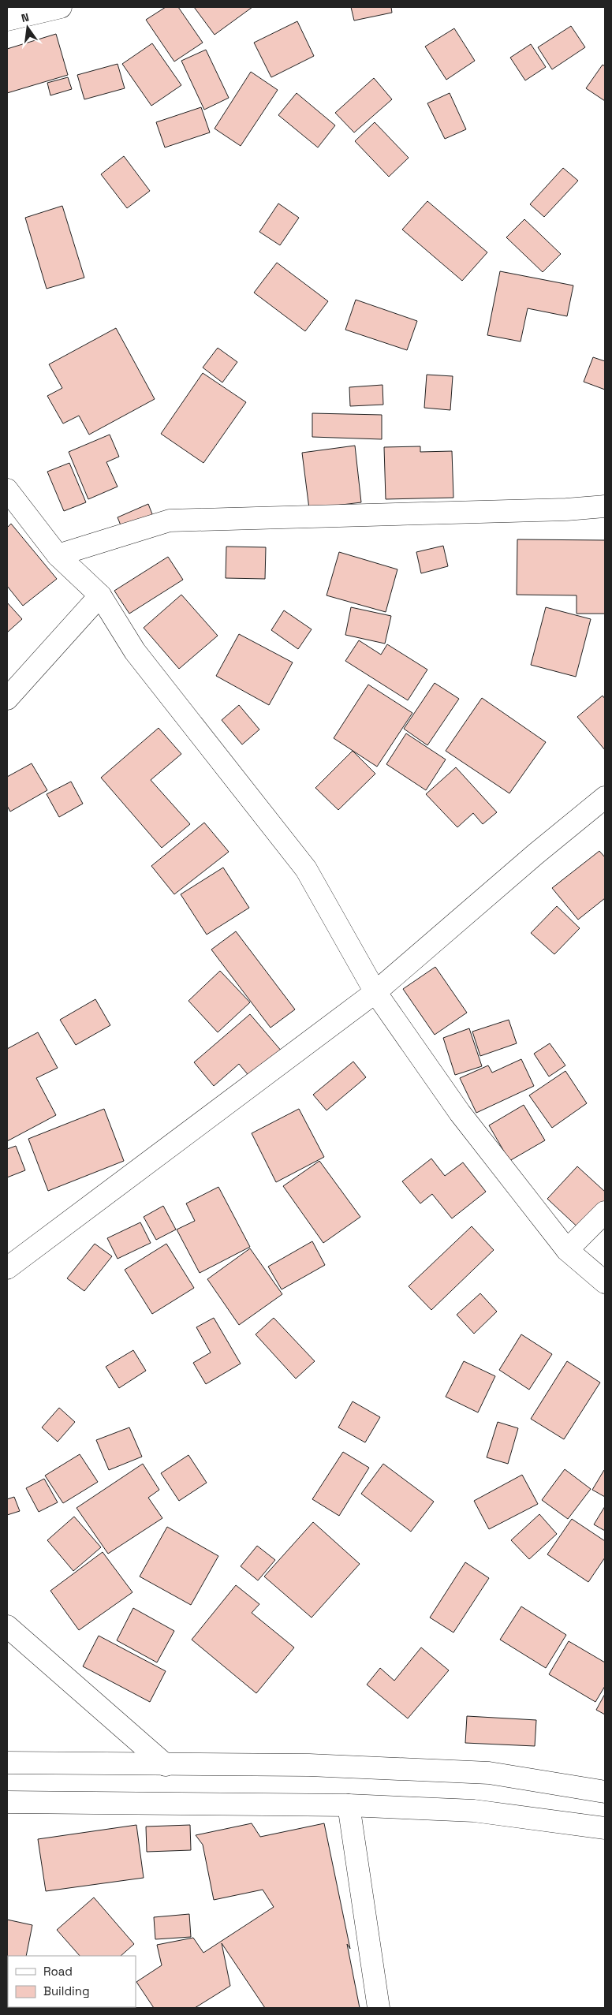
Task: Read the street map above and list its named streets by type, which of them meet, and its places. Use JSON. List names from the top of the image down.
{
  "legend": ["Road", "Building"],
  "north": "top"
}
